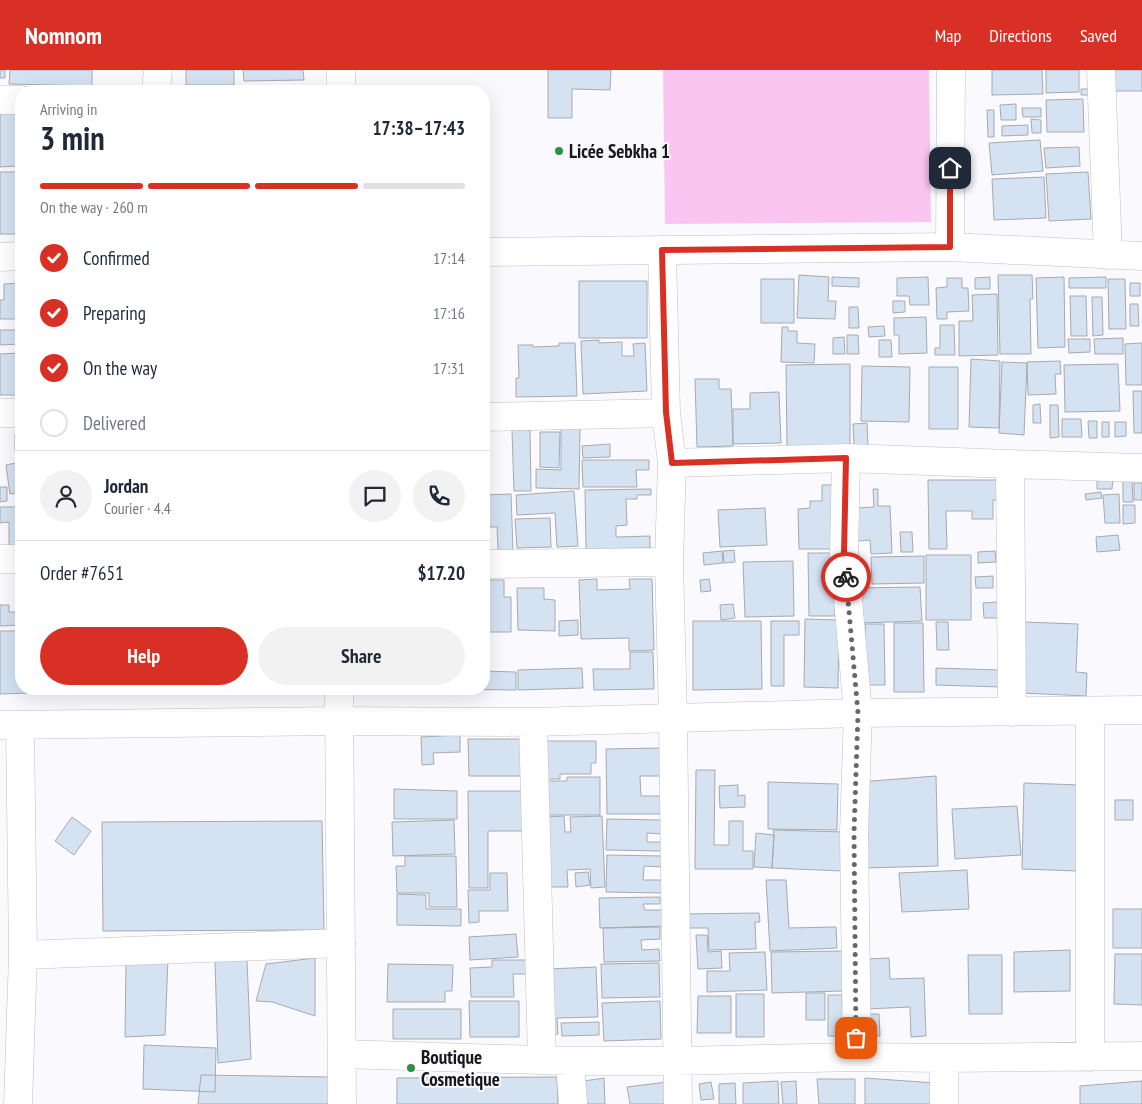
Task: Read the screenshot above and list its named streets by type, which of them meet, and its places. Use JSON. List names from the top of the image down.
{
  "places": ["Licée Sebkha 1", "Boutique Cosmetique"],
  "page": {
    "header": "Nomnom",
    "nav": ["Map", "Directions", "Saved"],
    "heading": ["3 min", "Arriving in", "17:38–17:43"],
    "panel": [
      "Jordan",
      "Courier · 4.4",
      "Order #7651",
      "$17.20"
    ],
    "bar": "On the way · 260 m",
    "list": [
      ["Confirmed", "17:14"],
      ["Preparing", "17:16"],
      ["On the way", "17:31"],
      "Delivered"
    ],
    "buttons": ["Help", "Share"]
  }
}
